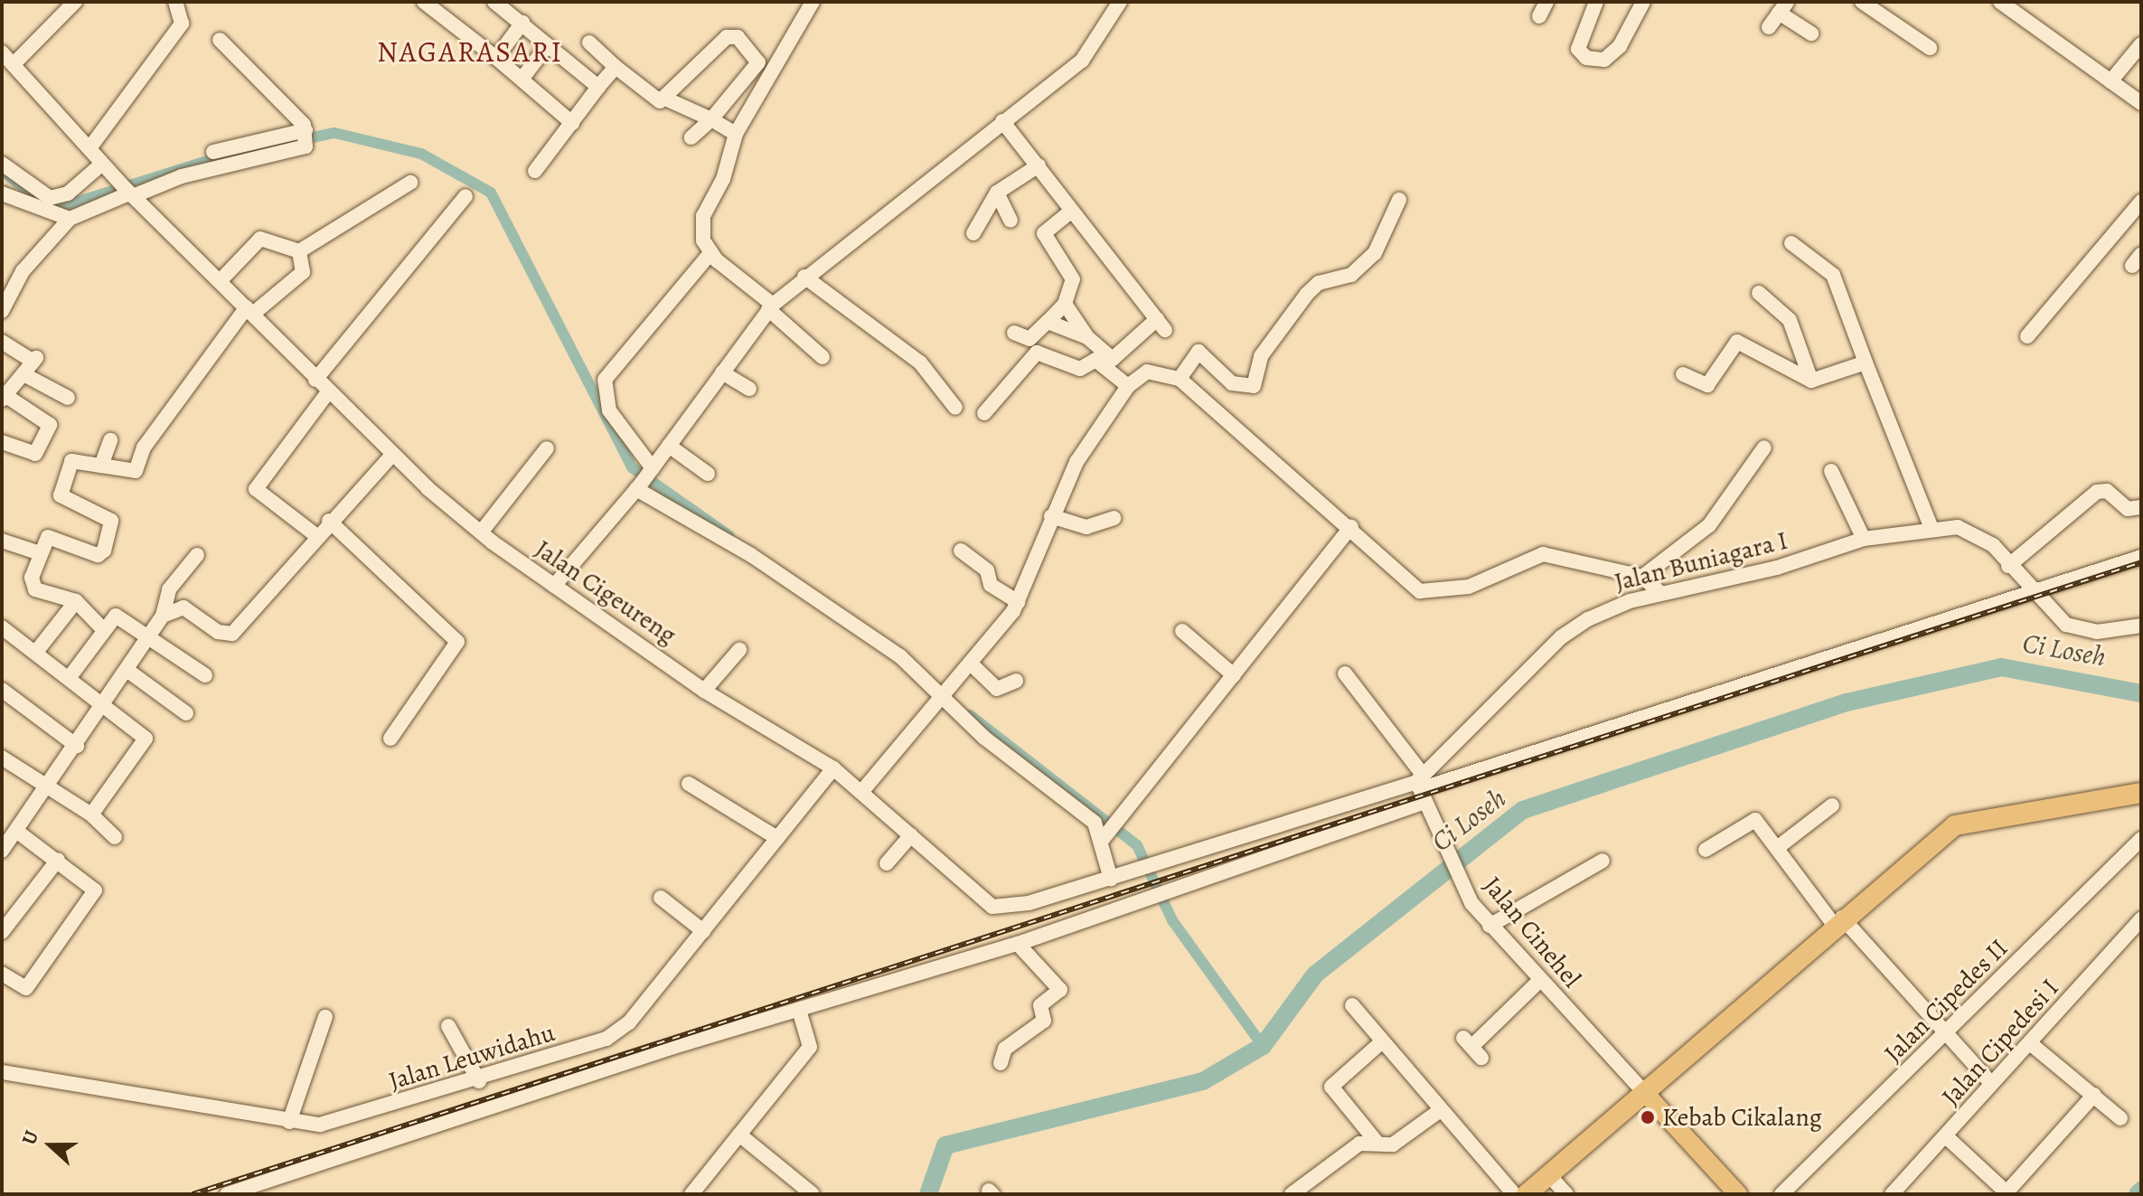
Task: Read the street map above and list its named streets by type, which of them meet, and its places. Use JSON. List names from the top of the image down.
{
  "streets": {
    "street": [
      "Jalan Buniagara I",
      "Jalan Cigeureng",
      "Jalan Cinehel",
      "Jalan Cipedes II",
      "Jalan Cipedesi I",
      "Jalan Leuwidahu"
    ]
  },
  "crossings": [
    ["Jalan Buniagara I", "Jalan Cinehel"],
    ["Jalan Cigeureng", "Jalan Leuwidahu"]
  ],
  "districts": ["NAGARASARI"],
  "water": ["Ci Loseh"],
  "places": ["Kebab Cikalang"],
  "north": "left"
}
